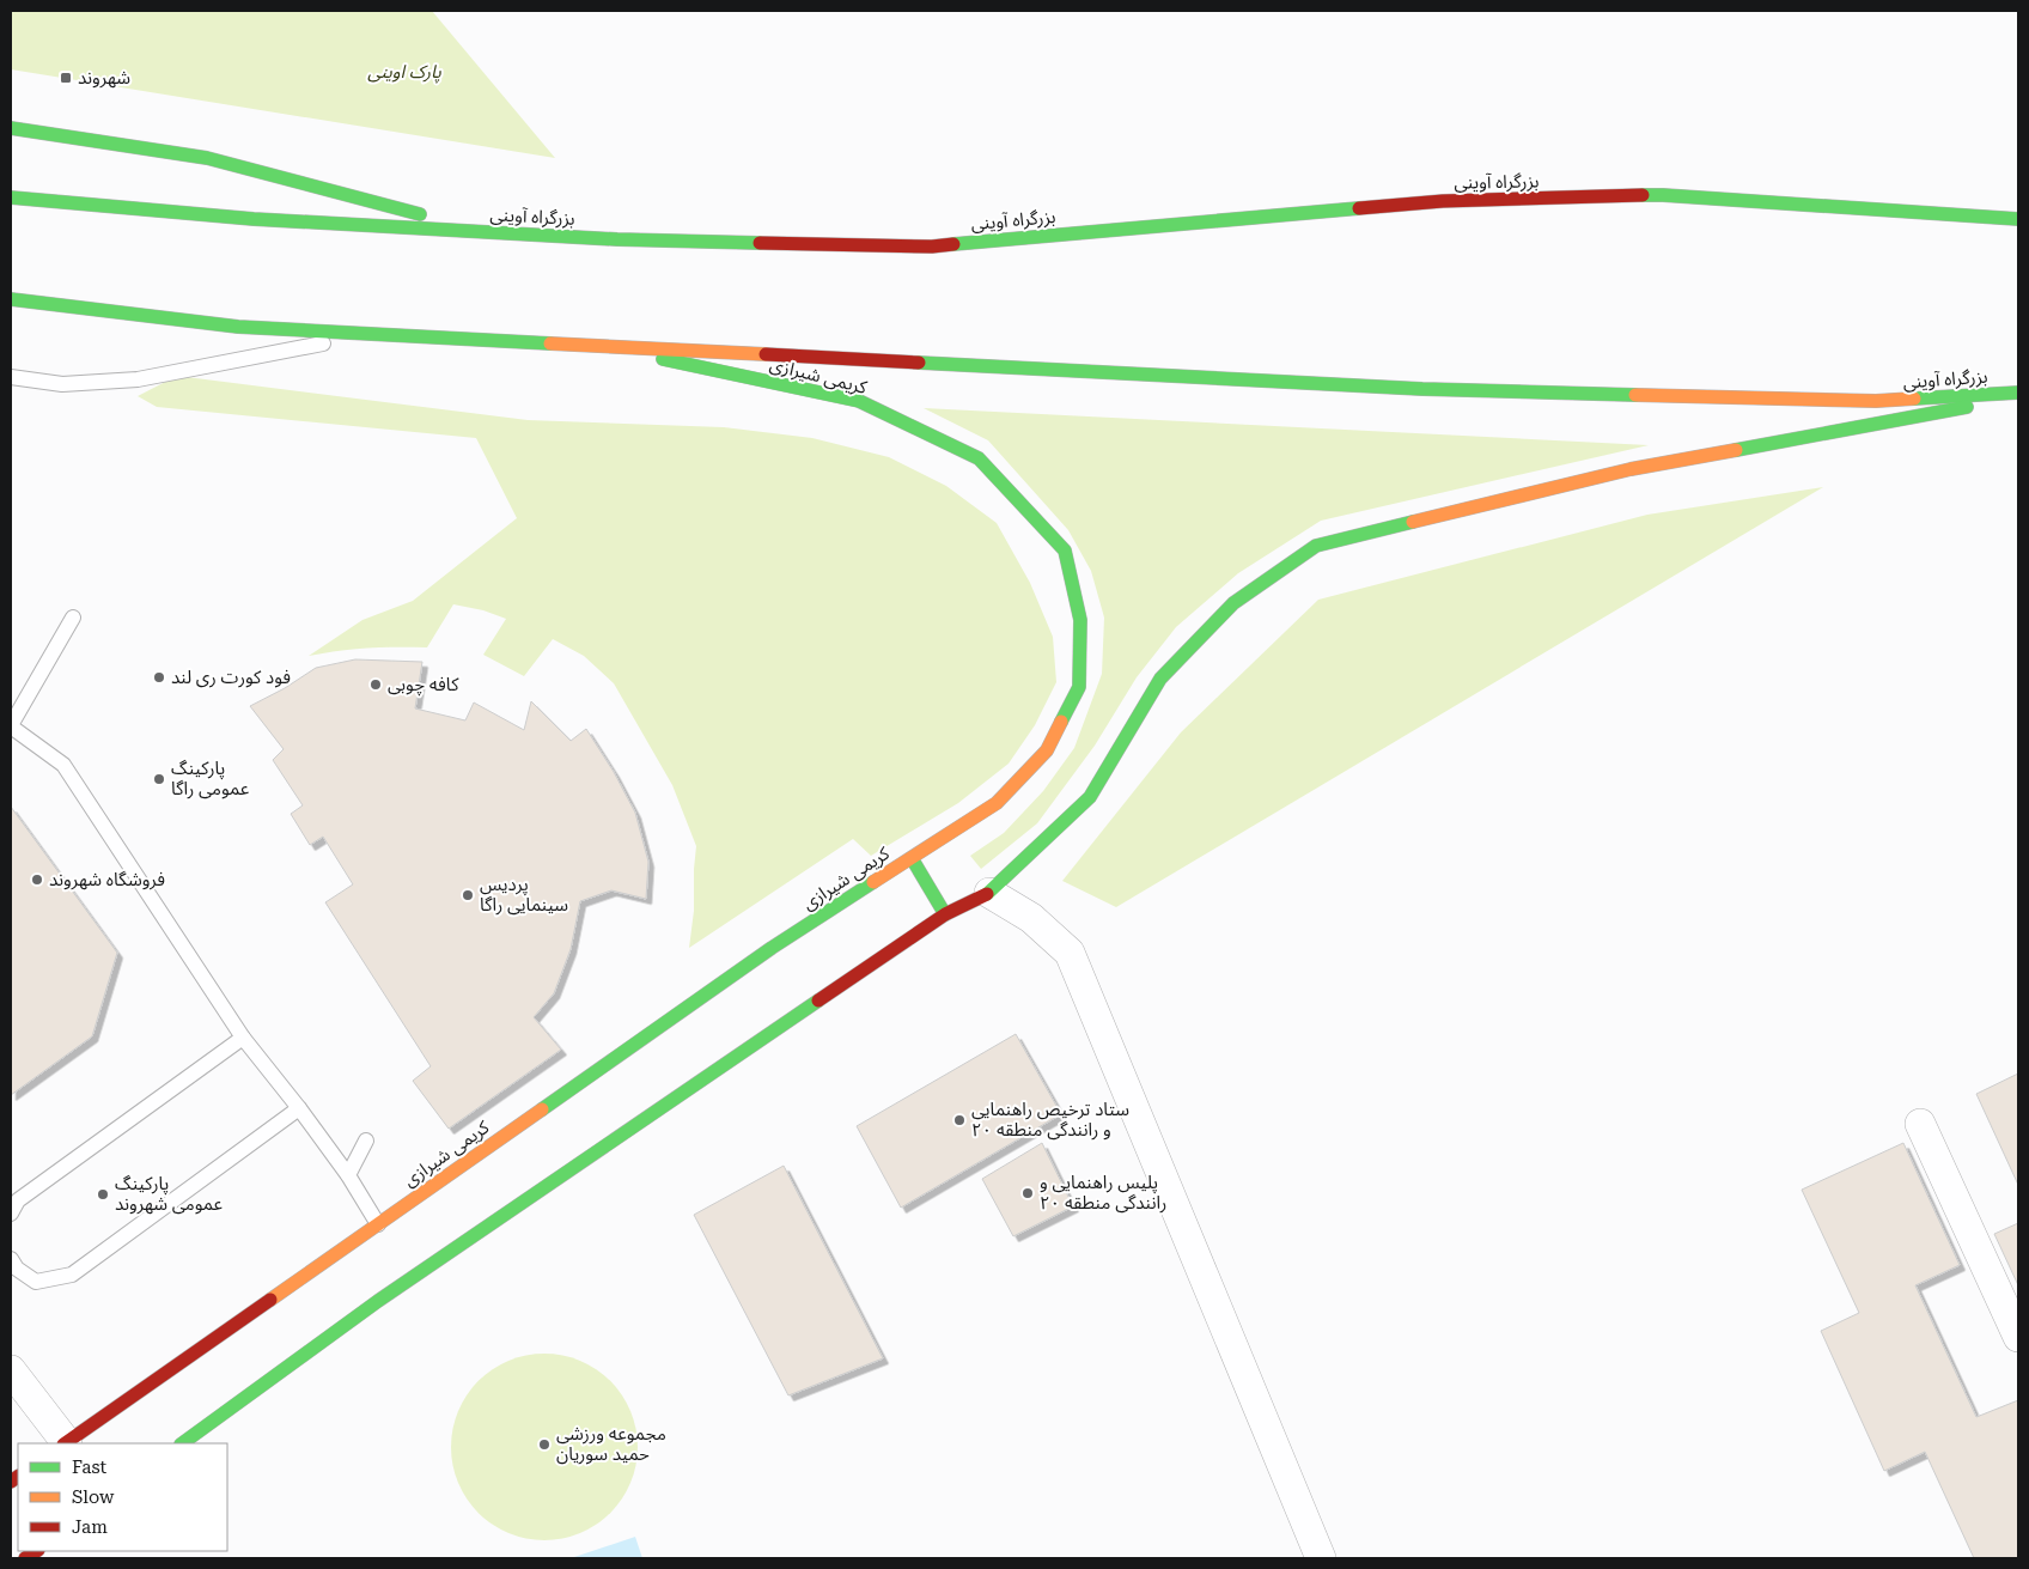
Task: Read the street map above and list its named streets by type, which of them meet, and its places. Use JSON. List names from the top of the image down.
{
  "streets": {
    "main road": ["بزرگراه آوینی", "کریمی شیرازی"]
  },
  "crossings": [
    ["بزرگراه آوینی", "کریمی شیرازی"]
  ],
  "parks": ["پارک اوینی"],
  "places": {
    "transit": ["شهروند"],
    "other": [
      "فود کورت ری لند",
      "کافه چوبی",
      "پارکینگ عمومی راگا",
      "فروشگاه شهروند",
      "پردیس سینمایی راگا",
      "ستاد ترخیص راهنمایی و رانندگی منطقه ۲۰",
      "پلیس راهنمایی و رانندگی منطقه ۲۰",
      "پارکینگ عمومی شهروند",
      "مجموعه ورزشی حمید سوریان"
    ]
  },
  "legend": ["Fast", "Slow", "Jam"]
}
